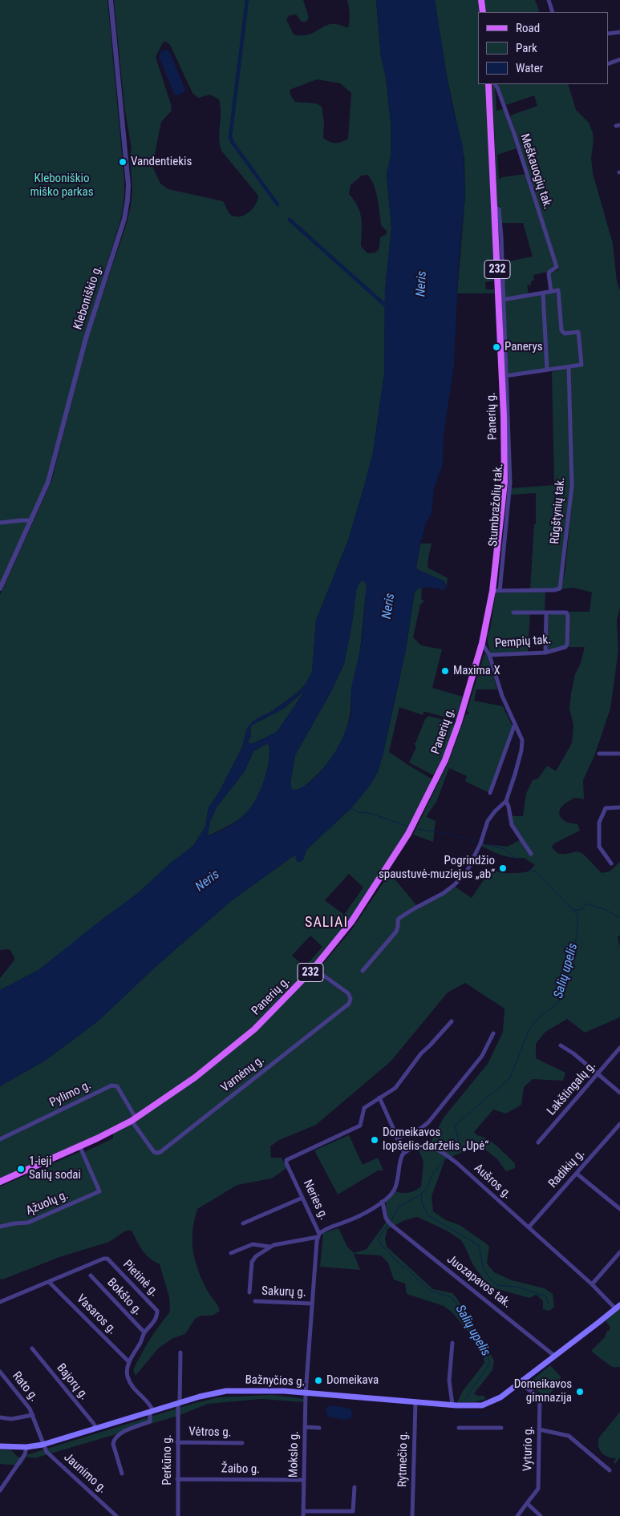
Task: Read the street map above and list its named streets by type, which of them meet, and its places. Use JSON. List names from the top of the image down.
{
  "streets": {
    "main road": ["232", "Panerių g.", "Bažnyčios g."],
    "street": [
      "Meškauogių tak.",
      "Kleboniškio g.",
      "Rūgštynių tak.",
      "Pempių tak.",
      "Varnėnų g.",
      "Lakštingalų g.",
      "Pylimo g.",
      "Radikių g.",
      "Aušros g.",
      "Neries g.",
      "Ąžuolų g.",
      "Pietinė g.",
      "Juozapavos tak.",
      "Sakurų g.",
      "Bokšto g.",
      "Vasaros g.",
      "Bajorų g.",
      "Rato g.",
      "Vėtros g.",
      "Vyturio g.",
      "Mokslo g.",
      "Rytmečio g.",
      "Perkūno g.",
      "Žaibo g.",
      "Jaunimo g."
    ]
  },
  "crossings": [
    ["Panerių g.", "Rūgštynių tak."],
    ["Panerių g.", "Varnėnų g."],
    ["Panerių g.", "Pylimo g."],
    ["Panerių g.", "Ąžuolų g."],
    ["Varnėnų g.", "Pylimo g."],
    ["Radikių g.", "Aušros g."],
    ["Aušros g.", "Bažnyčios g."],
    ["Neries g.", "Sakurų g."],
    ["Neries g.", "Bažnyčios g."],
    ["Neries g.", "Mokslo g."],
    ["Pietinė g.", "Bokšto g."],
    ["Pietinė g.", "Vasaros g."],
    ["Pietinė g.", "Bažnyčios g."],
    ["Juozapavos tak.", "Bažnyčios g."],
    ["Bažnyčios g.", "Bajorų g."],
    ["Bažnyčios g.", "Rato g."],
    ["Bažnyčios g.", "Vyturio g."],
    ["Bažnyčios g.", "Mokslo g."],
    ["Bažnyčios g.", "Rytmečio g."],
    ["Bažnyčios g.", "Perkūno g."],
    ["Bažnyčios g.", "Jaunimo g."],
    ["Rato g.", "Jaunimo g."],
    ["Vėtros g.", "Perkūno g."],
    ["Mokslo g.", "Žaibo g."],
    ["Perkūno g.", "Žaibo g."]
  ],
  "districts": ["SALIAI"],
  "water": ["Neris", "Salių upelis"],
  "parks": ["Kleboniškio miško parkas"],
  "places": [
    "Vandentiekis",
    "Panerys",
    "Maxima X",
    "Pogrindžio spaustuvė-muziejus „ab“",
    "Domeikavos lopšelis-darželis „Upė“",
    "1-ieji Salių sodai",
    "Domeikava",
    "Domeikavos gimnazija"
  ],
  "legend": ["Road", "Park", "Water"]
}
